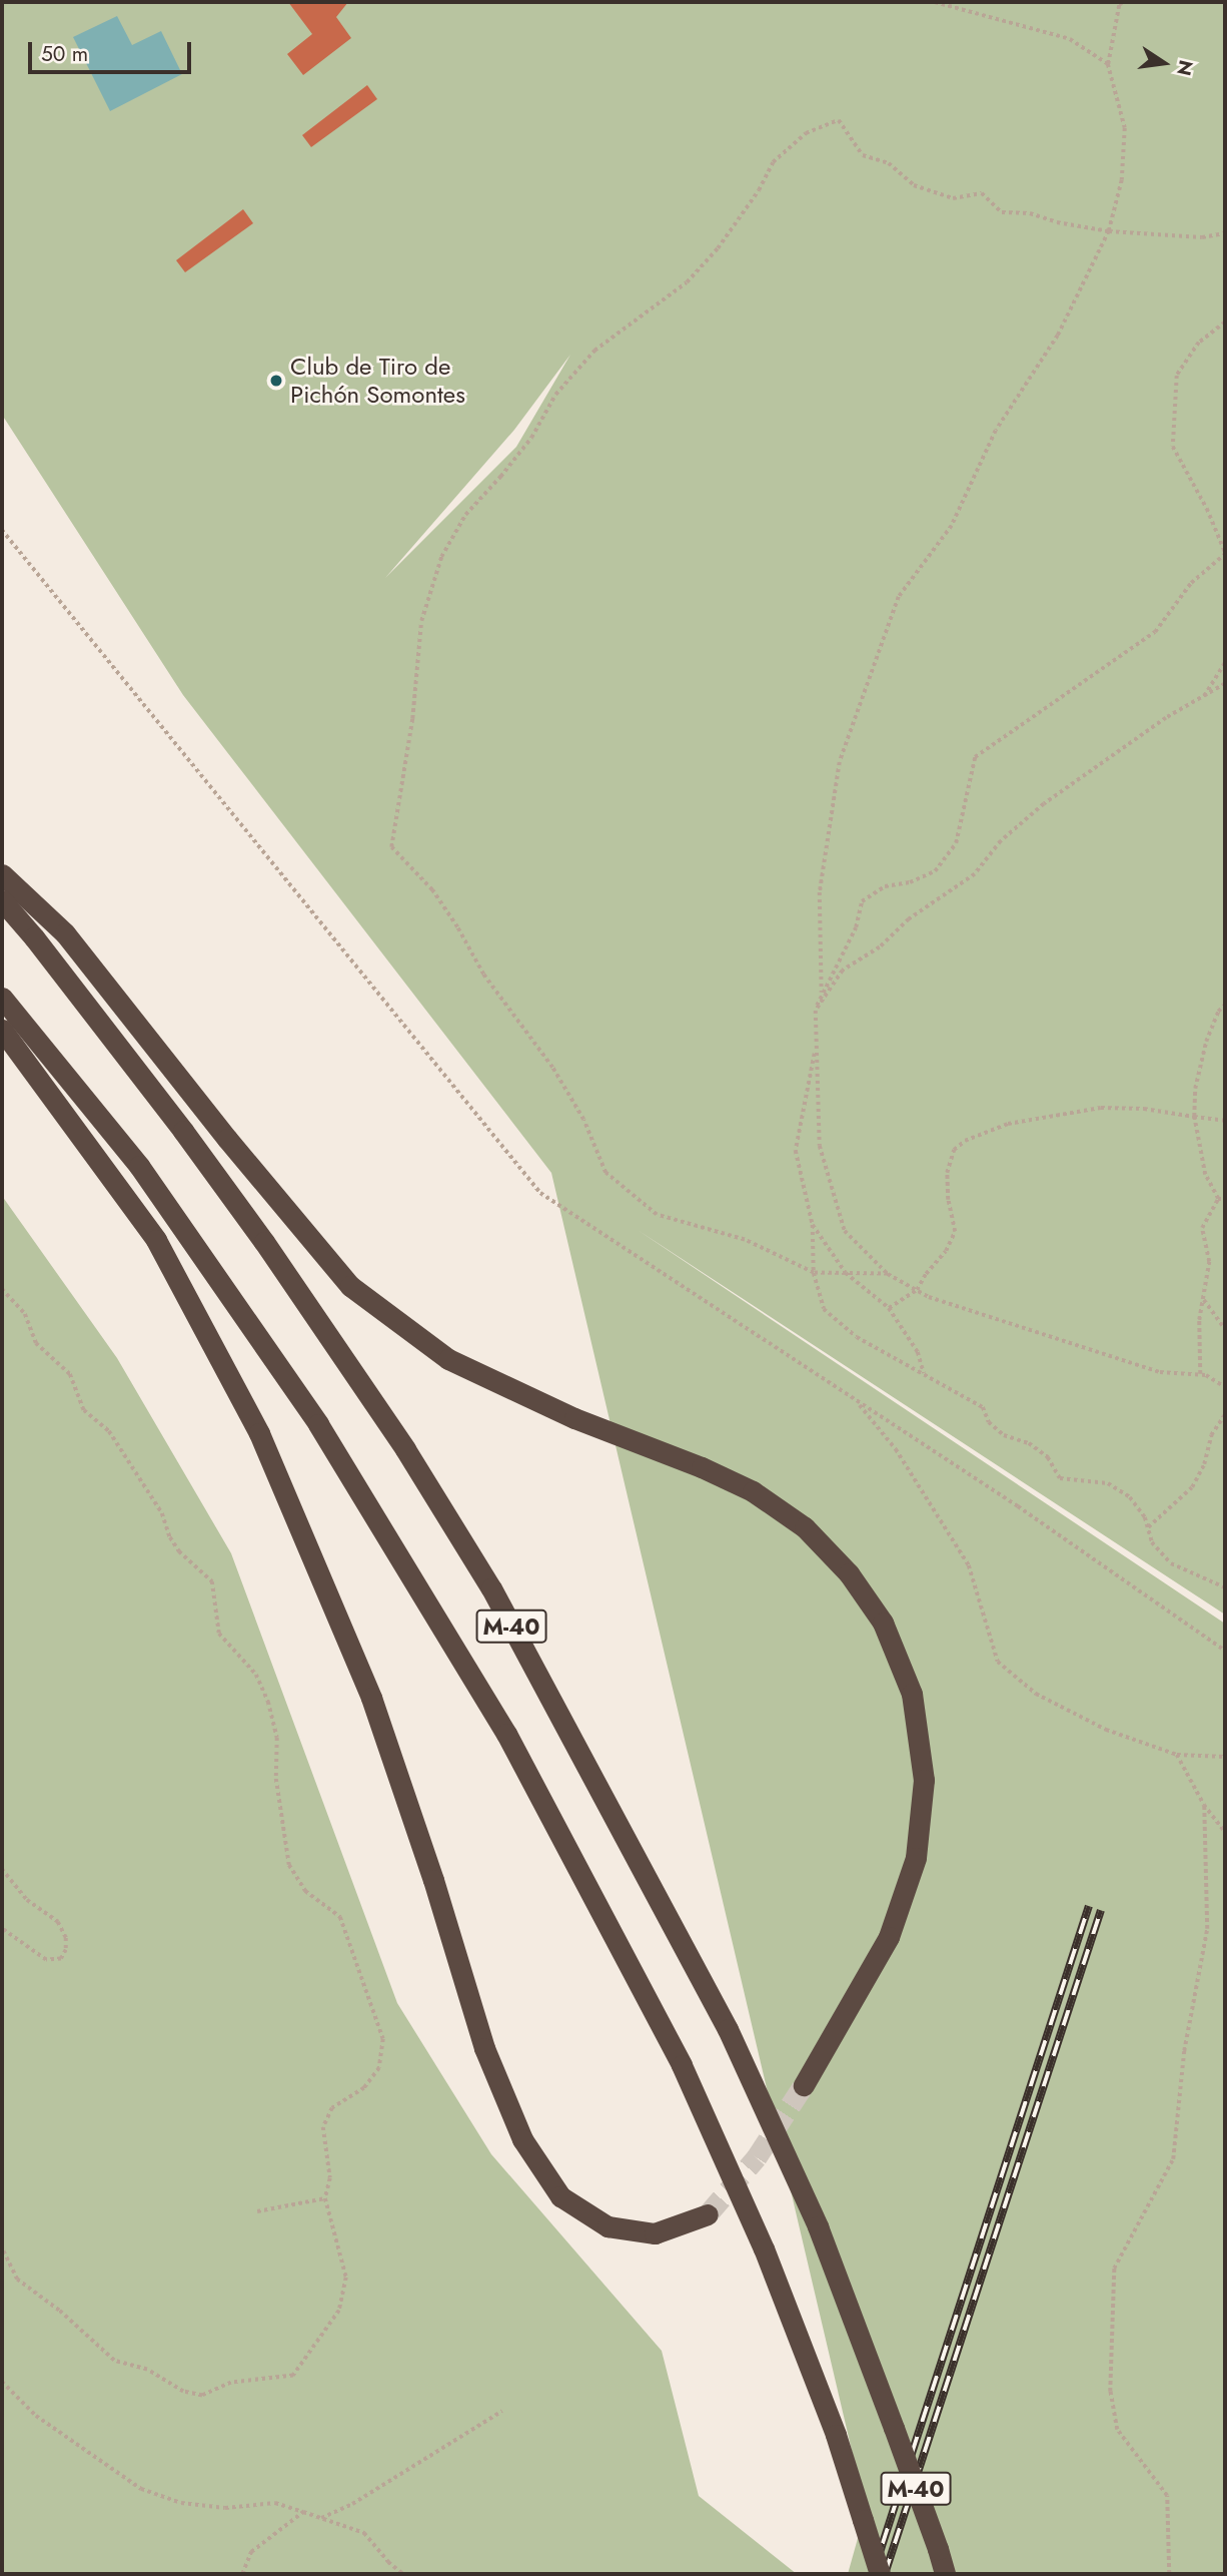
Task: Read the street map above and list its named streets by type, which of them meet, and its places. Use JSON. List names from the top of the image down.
{
  "streets": {
    "highway": ["M-40"]
  },
  "places": ["Club de Tiro de Pichón Somontes"],
  "scale_bar": "50 m",
  "north": "right"
}
